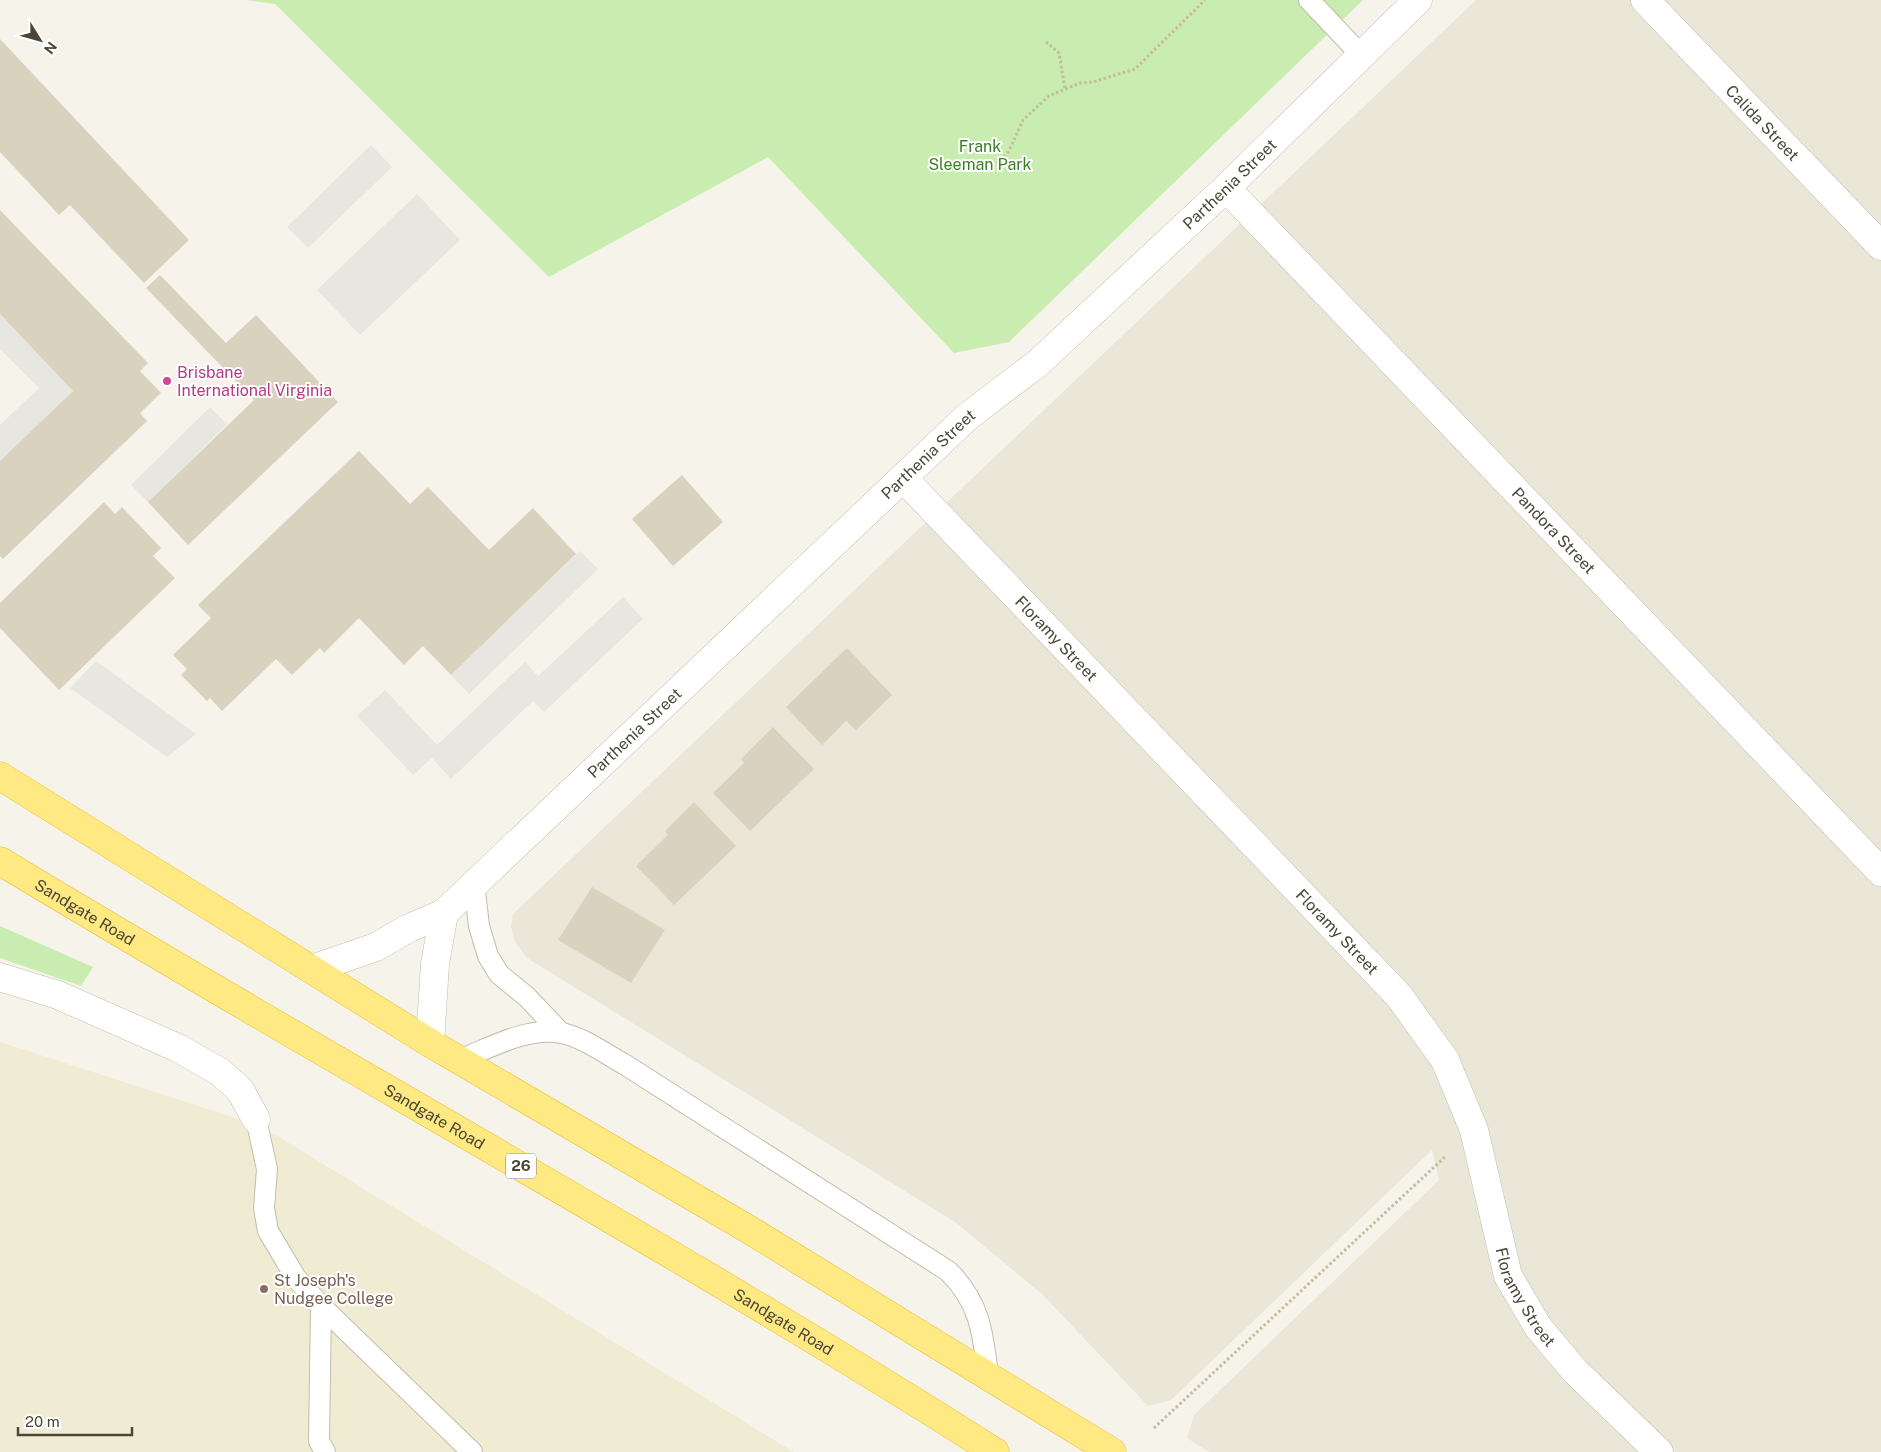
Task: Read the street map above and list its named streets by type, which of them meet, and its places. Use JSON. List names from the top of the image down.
{
  "streets": {
    "highway": ["Sandgate Road", "26"],
    "street": [
      "Calida Street",
      "Parthenia Street",
      "Pandora Street",
      "Floramy Street"
    ]
  },
  "crossings": [
    ["Parthenia Street", "Pandora Street"],
    ["Parthenia Street", "Floramy Street"]
  ],
  "parks": ["Frank Sleeman Park"],
  "places": ["Brisbane International Virginia", "St Joseph's Nudgee College"],
  "scale_bar": "20 m",
  "north": "bottom right"
}
